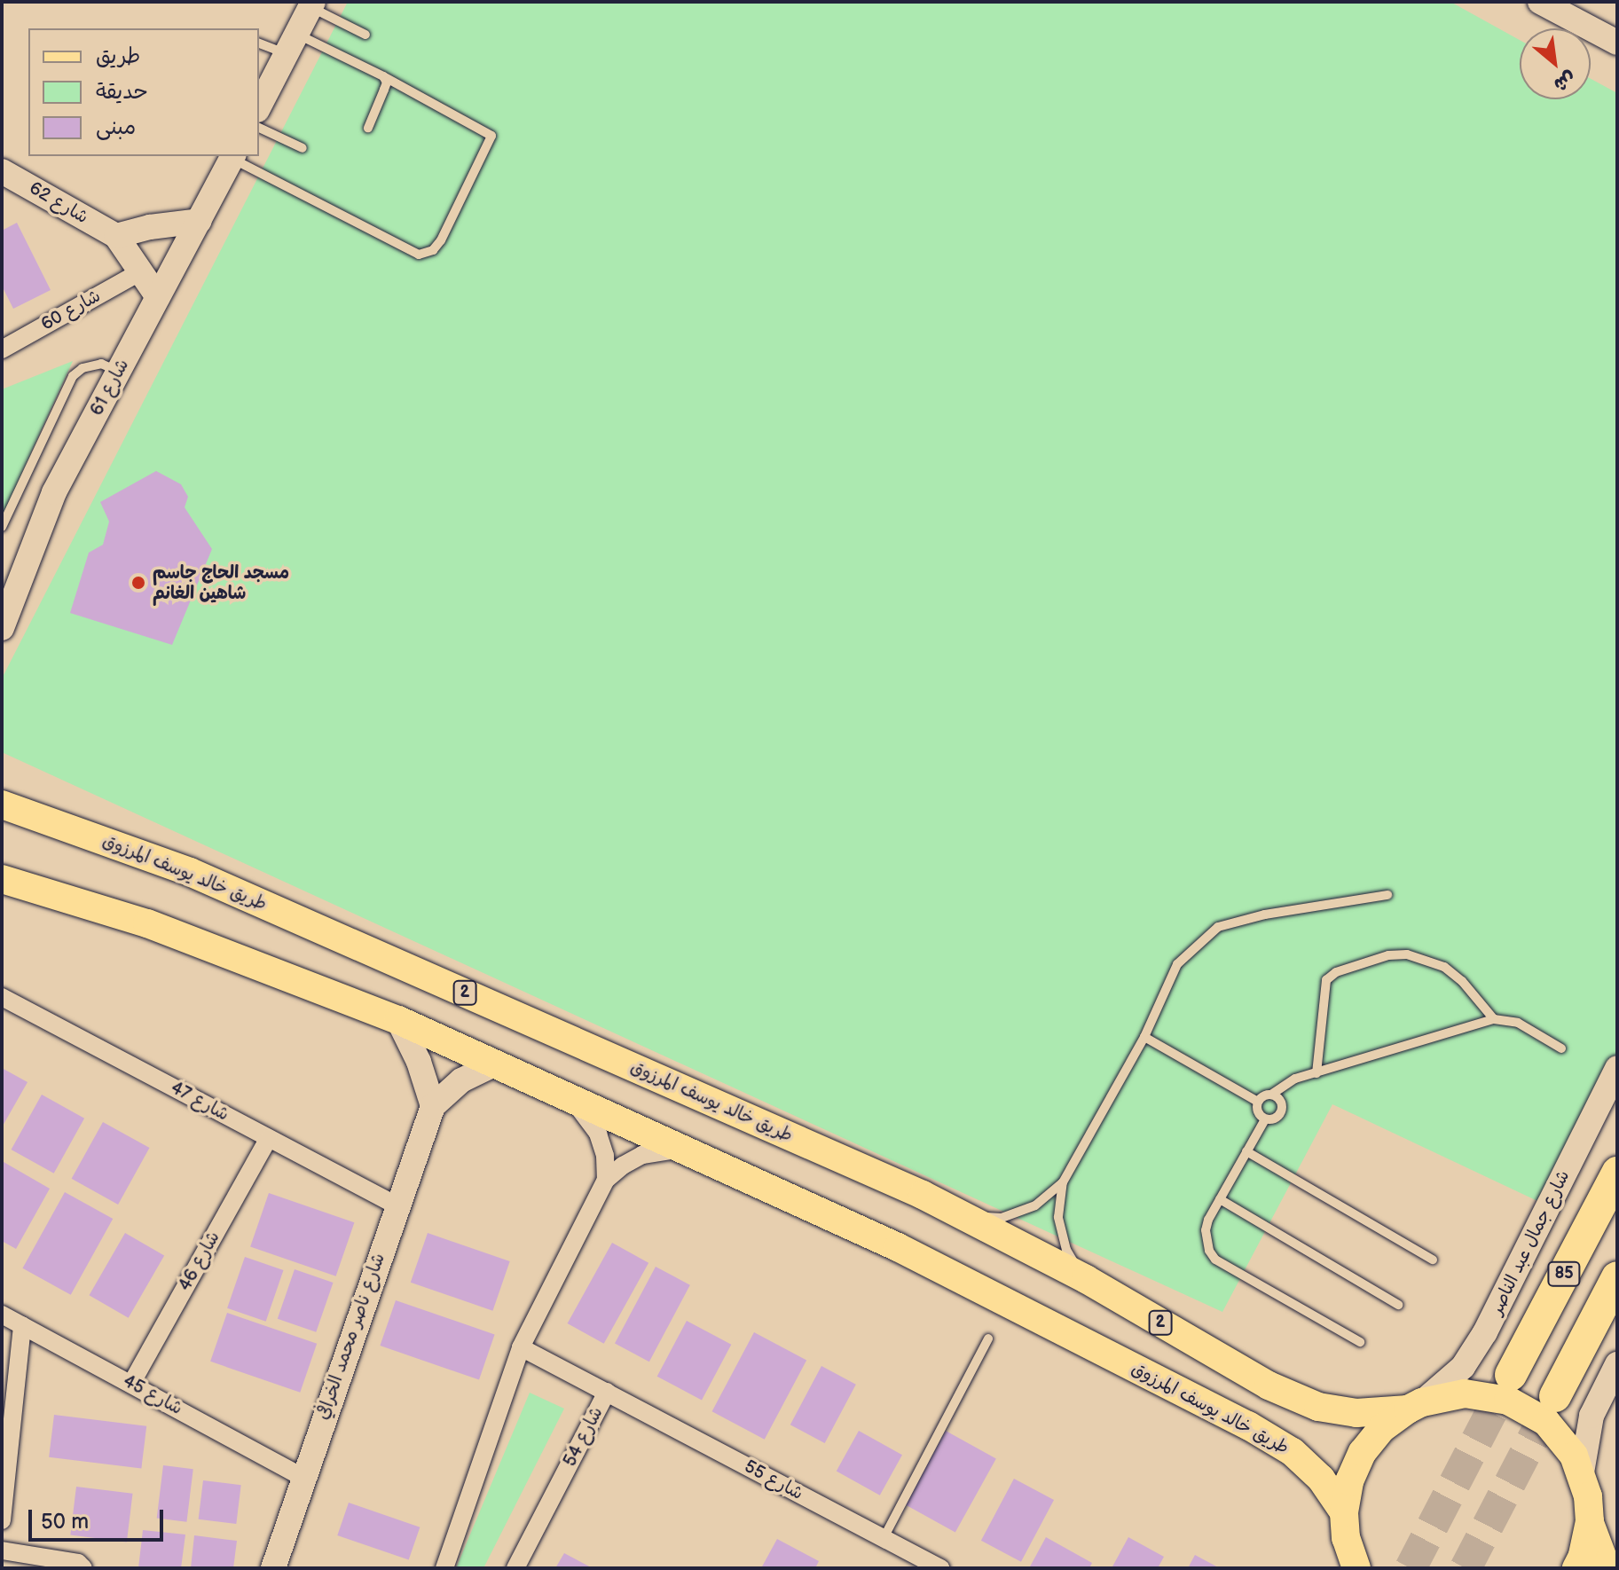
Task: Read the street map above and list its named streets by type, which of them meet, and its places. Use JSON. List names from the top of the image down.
{
  "streets": {
    "highway": ["85"],
    "main road": ["طريق خالد يوسف المرزوق", "2"],
    "street": [
      "شارع 62",
      "شارع 60",
      "شارع 61",
      "شارع 47",
      "شارع جمال عبد الناصر",
      "شارع 46",
      "شارع ناصر محمد الخرافي",
      "شارع 45",
      "شارع 54",
      "شارع 55"
    ]
  },
  "crossings": [
    ["شارع 62", "شارع 60"],
    ["شارع 62", "شارع 61"],
    ["طريق خالد يوسف المرزوق", "2"],
    ["طريق خالد يوسف المرزوق", "شارع جمال عبد الناصر"],
    ["طريق خالد يوسف المرزوق", "شارع ناصر محمد الخرافي"],
    ["2", "شارع جمال عبد الناصر"],
    ["شارع 47", "شارع 46"],
    ["شارع 47", "شارع ناصر محمد الخرافي"],
    ["شارع 46", "شارع 45"],
    ["شارع ناصر محمد الخرافي", "شارع 45"],
    ["شارع 54", "شارع 55"]
  ],
  "places": ["مسجد الحاج جاسم شاهين الغانم"],
  "legend": ["طريق", "حديقة", "مبنى"],
  "scale_bar": "50 m",
  "north": "bottom right"
}
